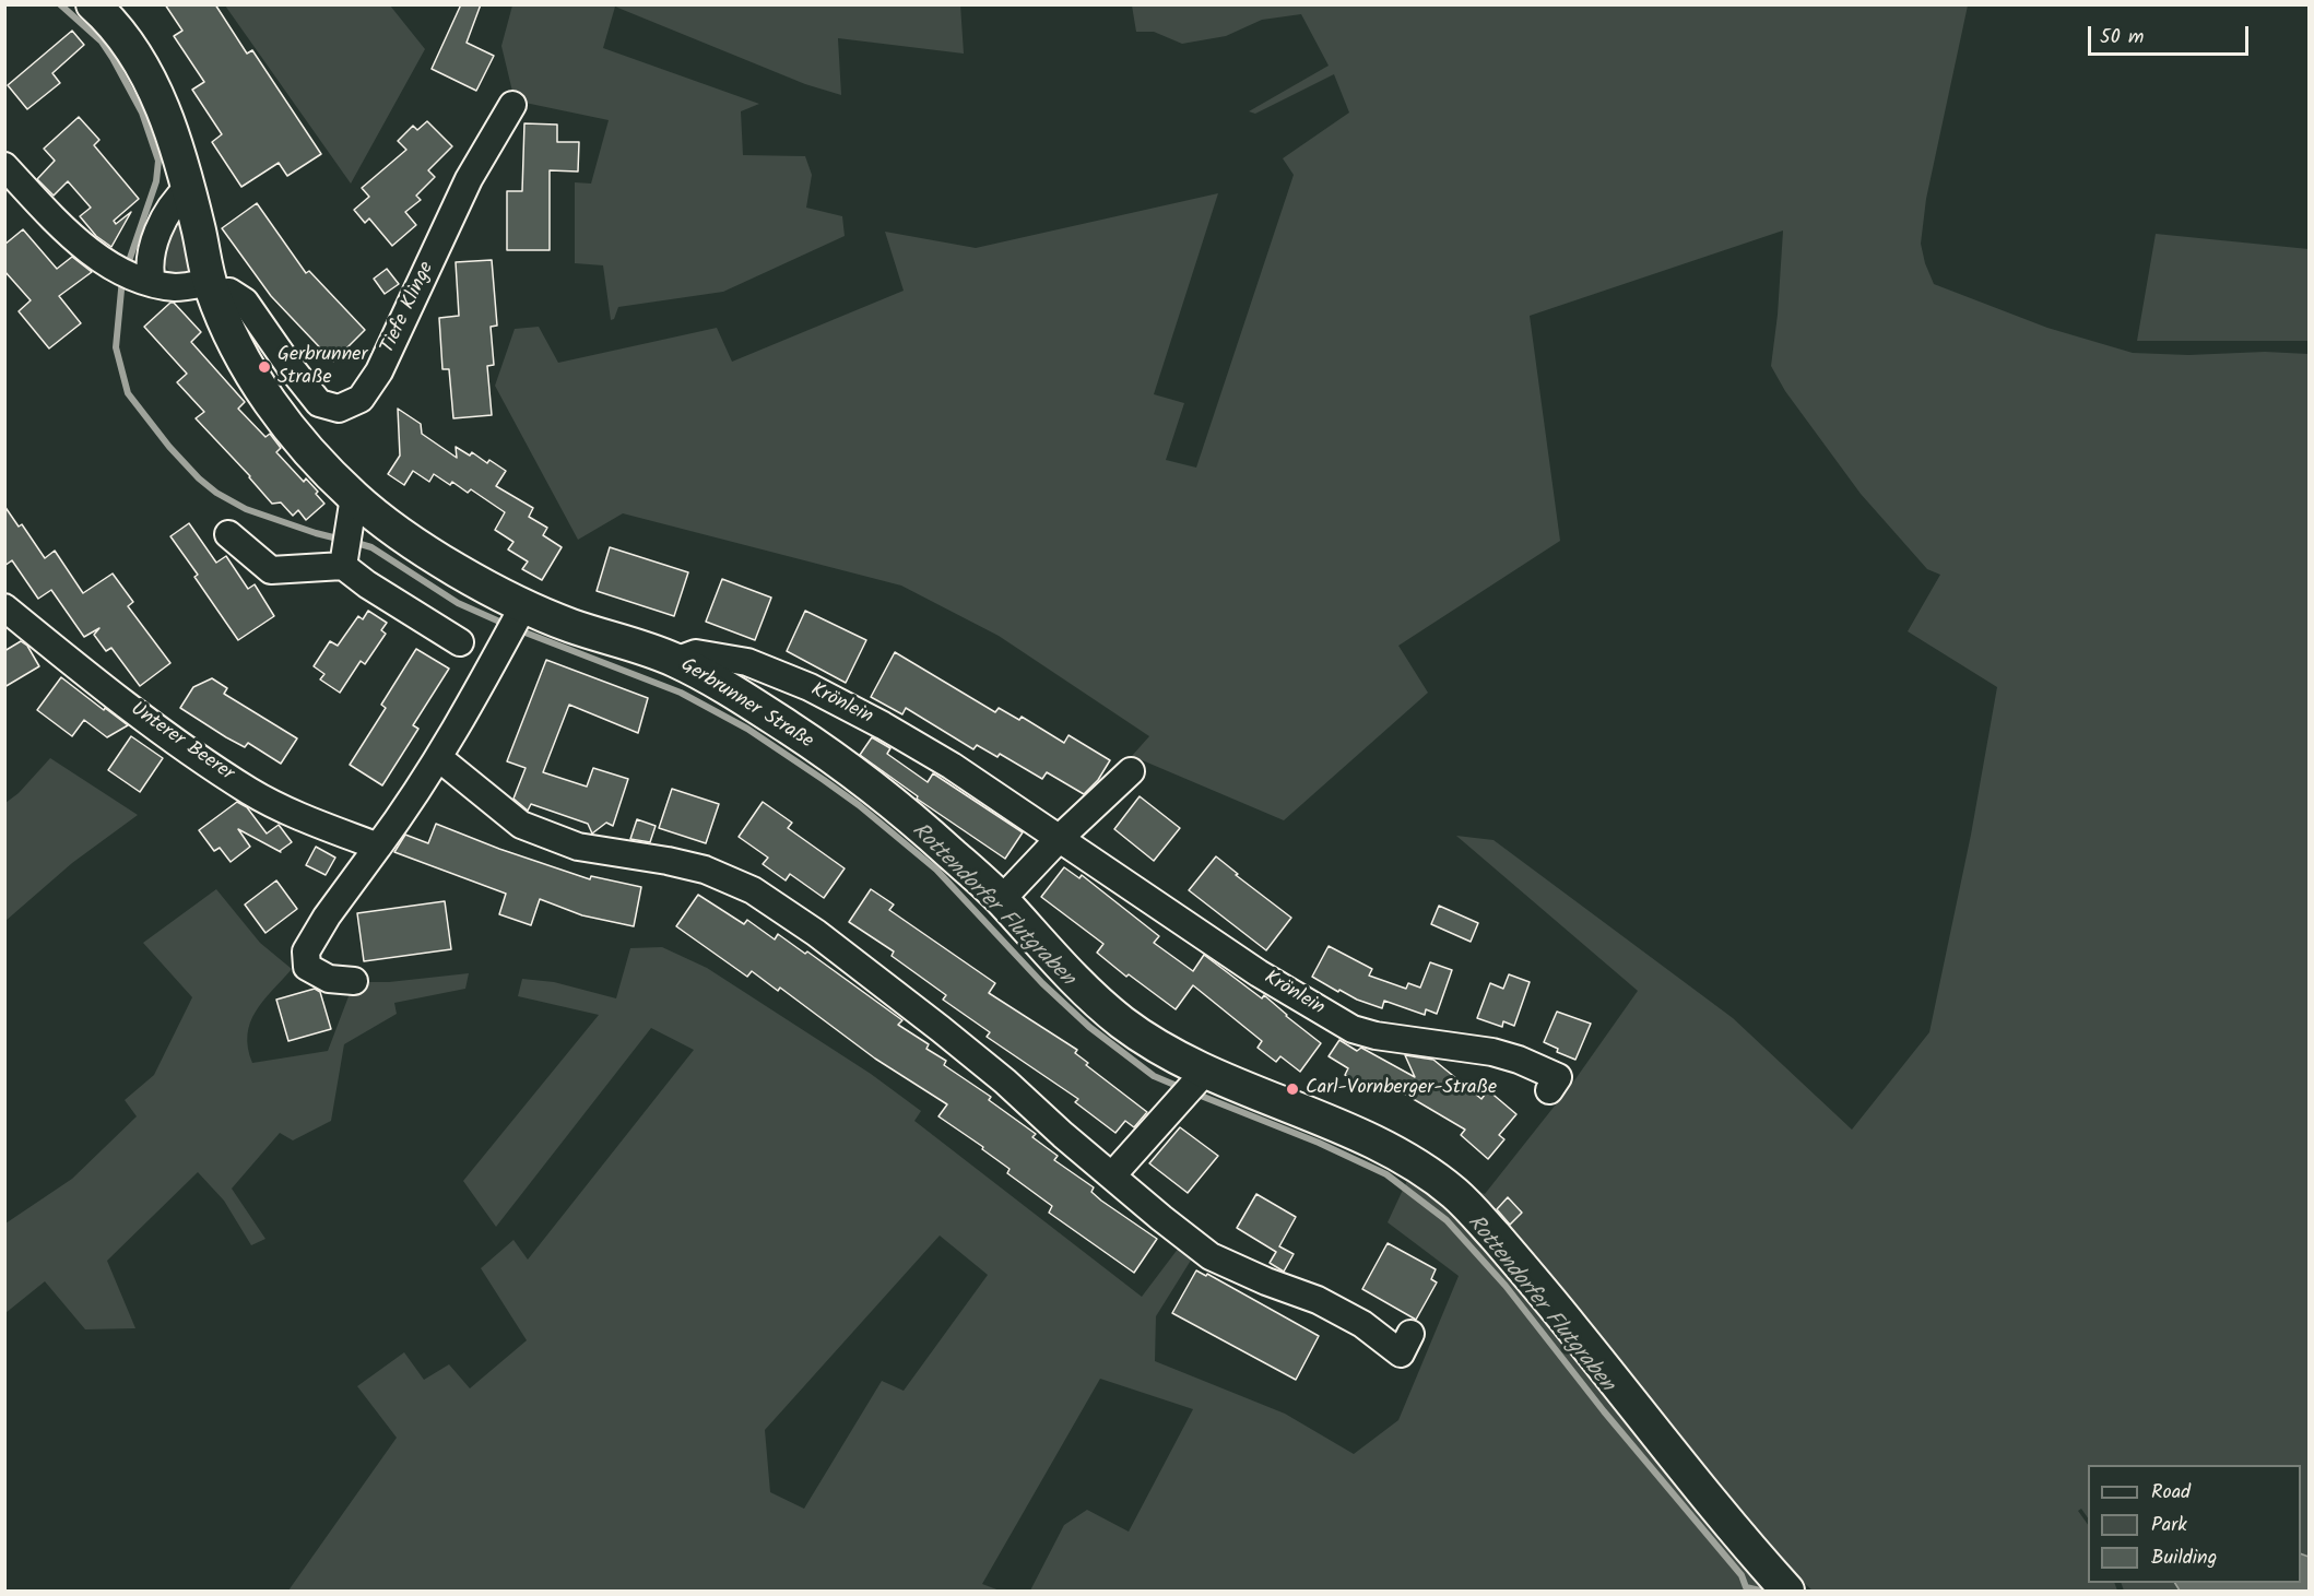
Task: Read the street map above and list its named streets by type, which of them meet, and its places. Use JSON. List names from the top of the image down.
{
  "streets": {
    "street": [
      "Tiefe Klinge",
      "Gerbrunner Straße",
      "Krönlein",
      "Unterer Beerer"
    ]
  },
  "crossings": [
    ["Tiefe Klinge", "Gerbrunner Straße"],
    ["Gerbrunner Straße", "Krönlein"]
  ],
  "water": ["Rottendorfer Flutgraben"],
  "places": ["Gerbrunner Straße", "Carl-Vornberger-Straße"],
  "legend": ["Road", "Park", "Building"],
  "scale_bar": "50 m"
}
